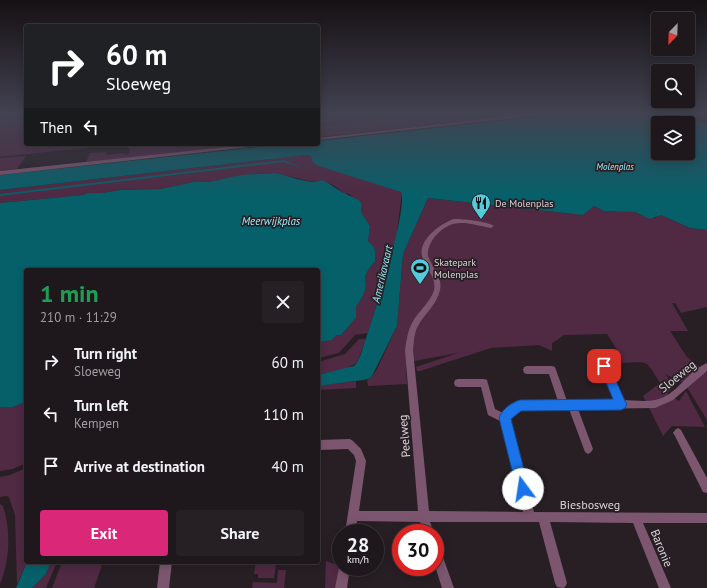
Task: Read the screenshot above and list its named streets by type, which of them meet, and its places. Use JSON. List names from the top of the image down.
{
  "streets": {
    "street": [
      "Sloeweg",
      "Peelweg",
      "Biesbosweg",
      "Baronie"
    ]
  },
  "crossings": [
    ["Peelweg", "Biesbosweg"],
    ["Biesbosweg", "Baronie"]
  ],
  "water": ["Molenplas", "Meerwijkplas", "Amerikavaart"],
  "places": {
    "restaurant": ["De Molenplas"],
    "sports": ["Skatepark Molenplas"]
  },
  "north": "bottom left",
  "page": {
    "turn": ["60 m", "Sloeweg"],
    "then": "Then",
    "heading": ["1 min", "210 m · 11:29"],
    "list": [
      {
        "name": "Turn right",
        "note": "Sloeweg",
        "value": "60 m"
      },
      {
        "name": "Turn left",
        "note": "Kempen",
        "value": "110 m"
      },
      {
        "name": "Arrive at destination",
        "value": "40 m"
      }
    ],
    "buttons": ["Exit", "Share"],
    "speed": "28 km/h",
    "limit": "30"
  }
}
